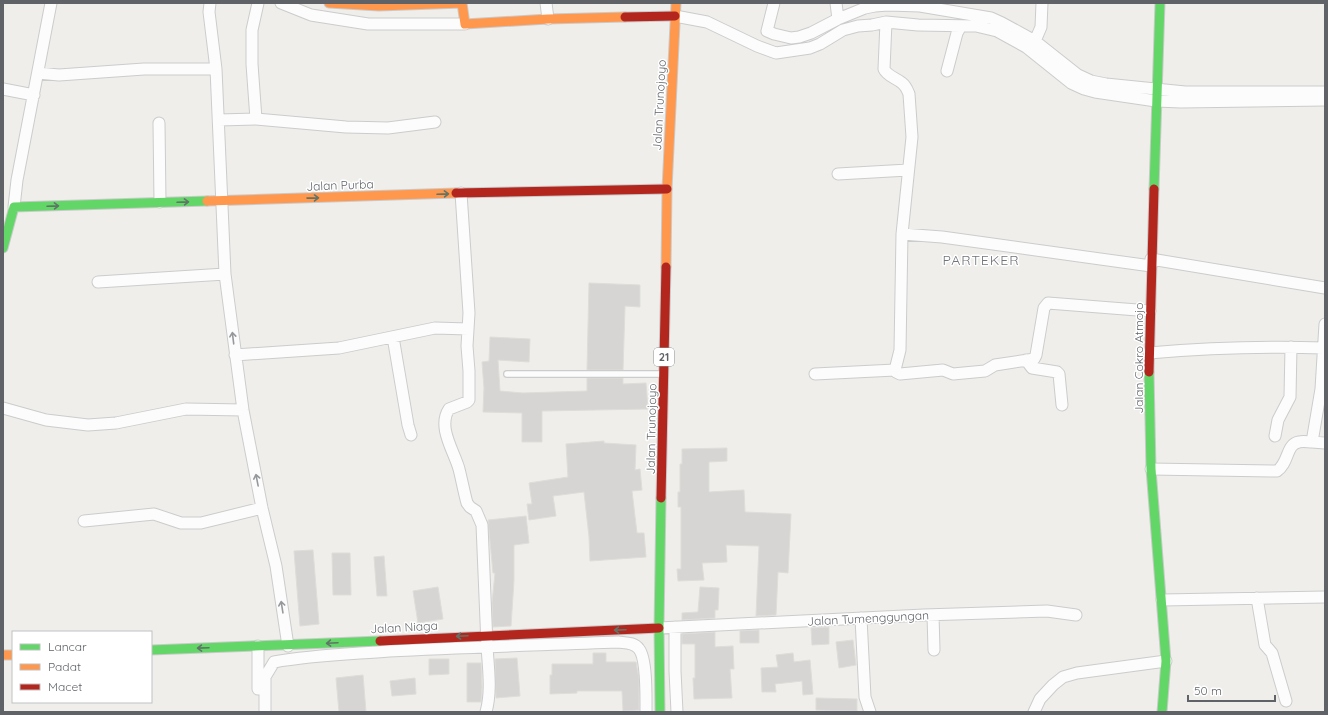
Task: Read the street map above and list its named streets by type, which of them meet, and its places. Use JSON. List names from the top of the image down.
{
  "streets": {
    "main road": [
      "Jalan Trunojoyo",
      "Jalan Purba",
      "21",
      "Jalan Cokro Atmojo",
      "Jalan Niaga"
    ],
    "street": ["Jalan Tumenggungan"]
  },
  "crossings": [
    ["Jalan Trunojoyo", "Jalan Purba"],
    ["Jalan Trunojoyo", "Jalan Tumenggungan"],
    ["Jalan Trunojoyo", "Jalan Niaga"],
    ["Jalan Tumenggungan", "Jalan Niaga"]
  ],
  "one_way": ["Jalan Purba", "Jalan Niaga"],
  "districts": ["PARTEKER"],
  "legend": ["Lancar", "Padat", "Macet"],
  "scale_bar": "50 m"
}
